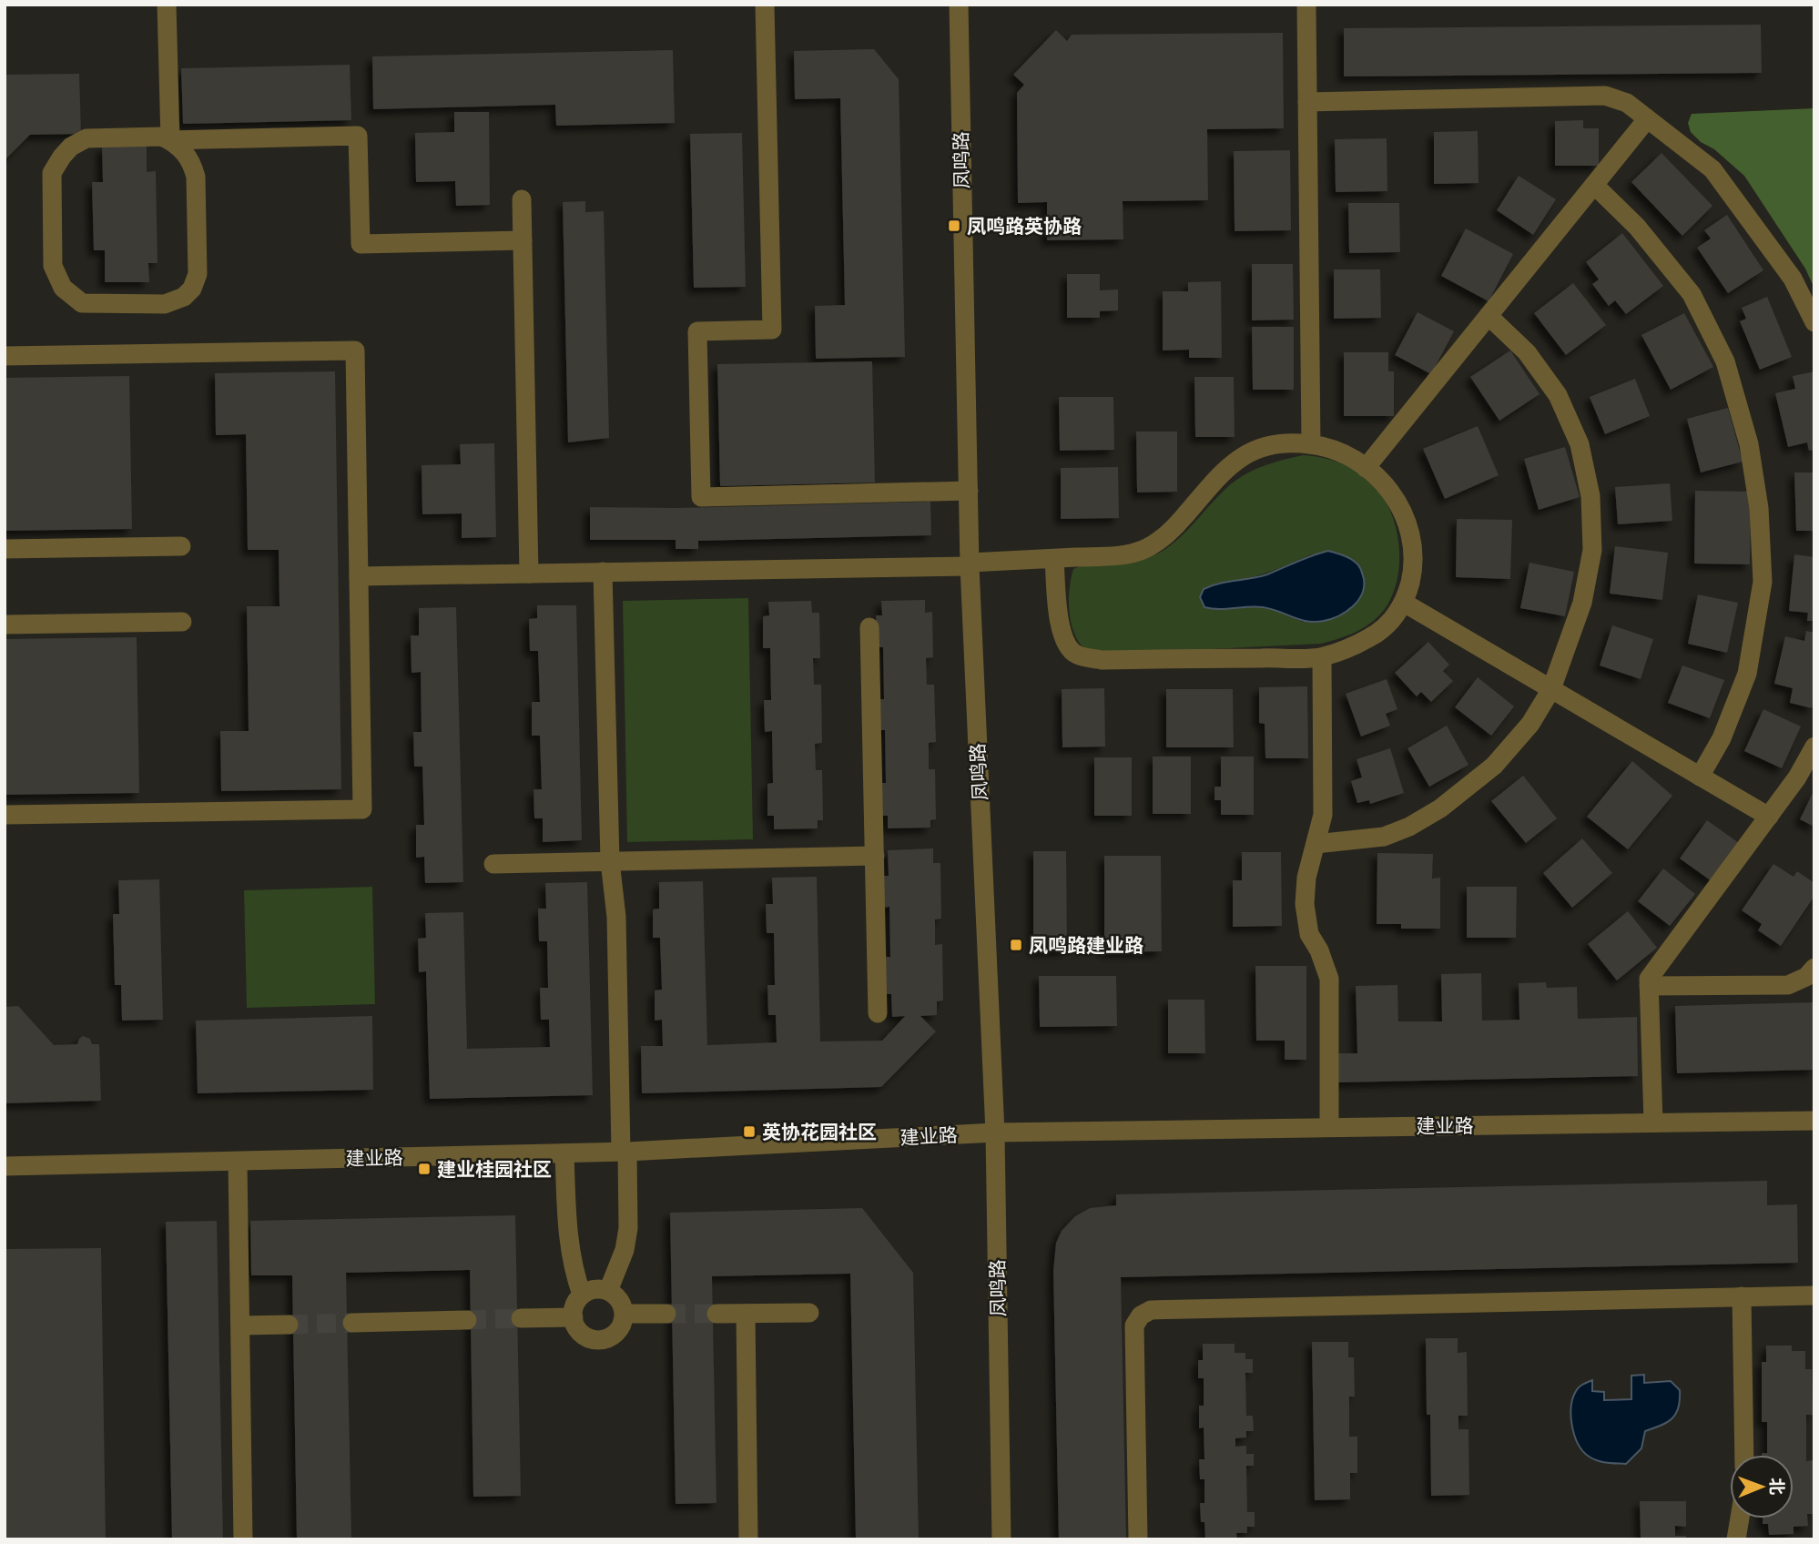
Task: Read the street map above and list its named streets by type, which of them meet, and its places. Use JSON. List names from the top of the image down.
{
  "streets": {
    "street": ["凤鸣路", "建业路"]
  },
  "crossings": [
    ["凤鸣路", "建业路"]
  ],
  "places": {
    "transit": [
      "凤鸣路英协路",
      "凤鸣路建业路",
      "英协花园社区",
      "建业桂园社区"
    ]
  },
  "north": "right"
}
